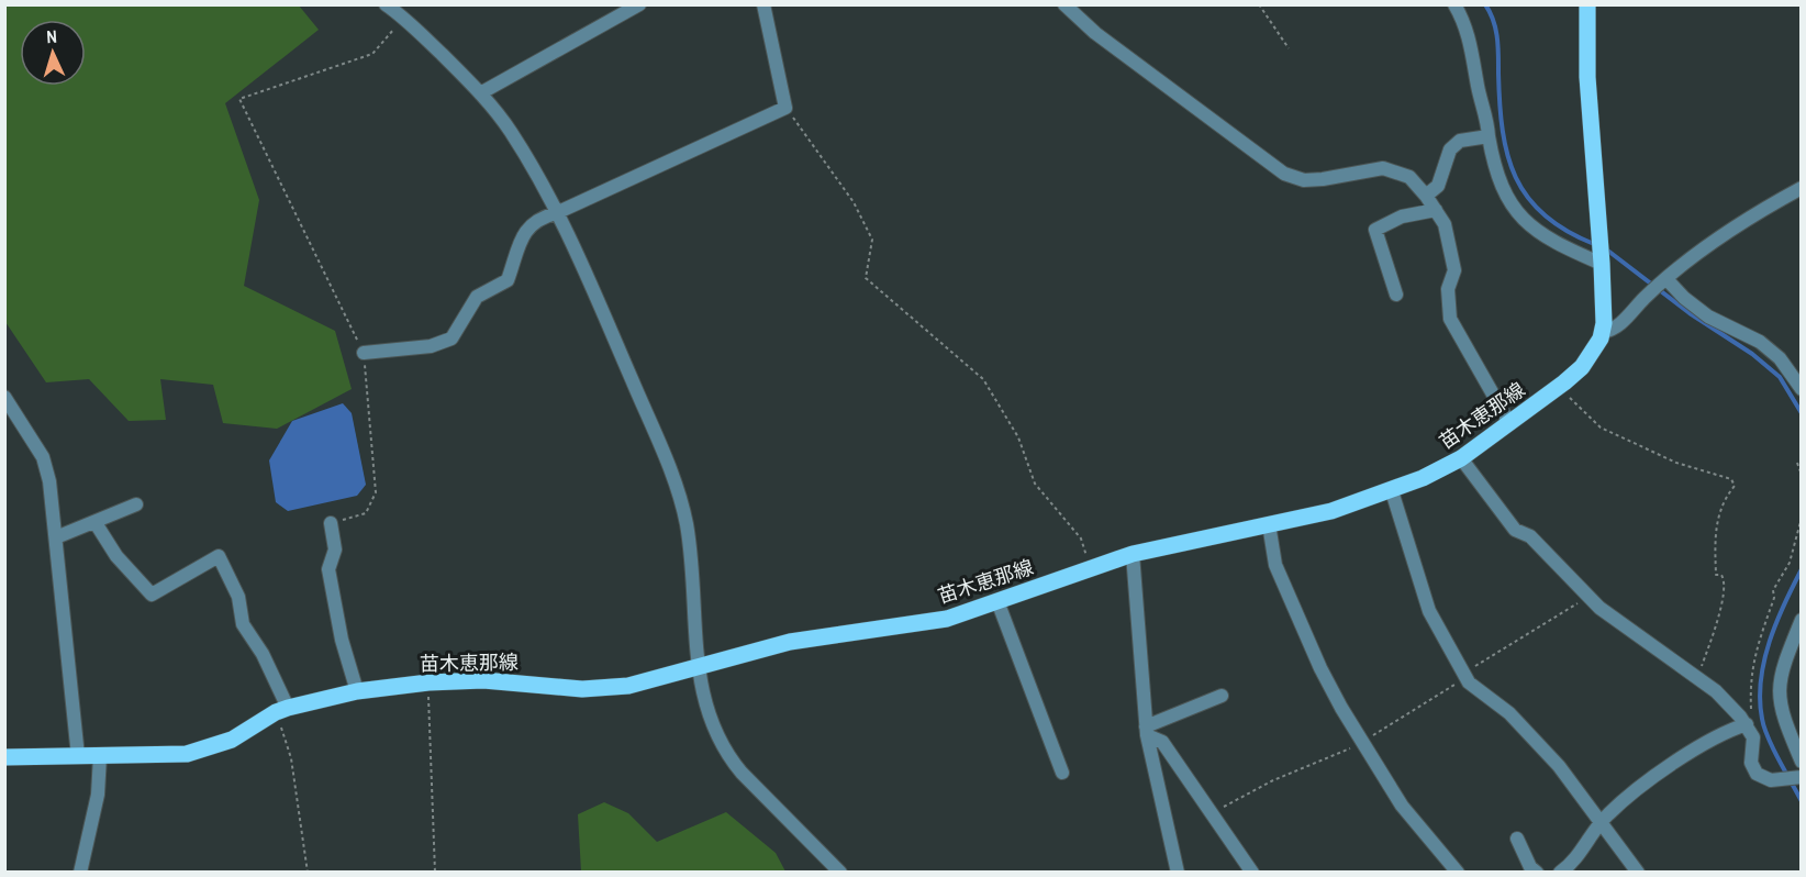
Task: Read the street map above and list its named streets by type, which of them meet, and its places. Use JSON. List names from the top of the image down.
{
  "streets": {
    "main road": ["苗木恵那線"]
  },
  "north": "top"
}
